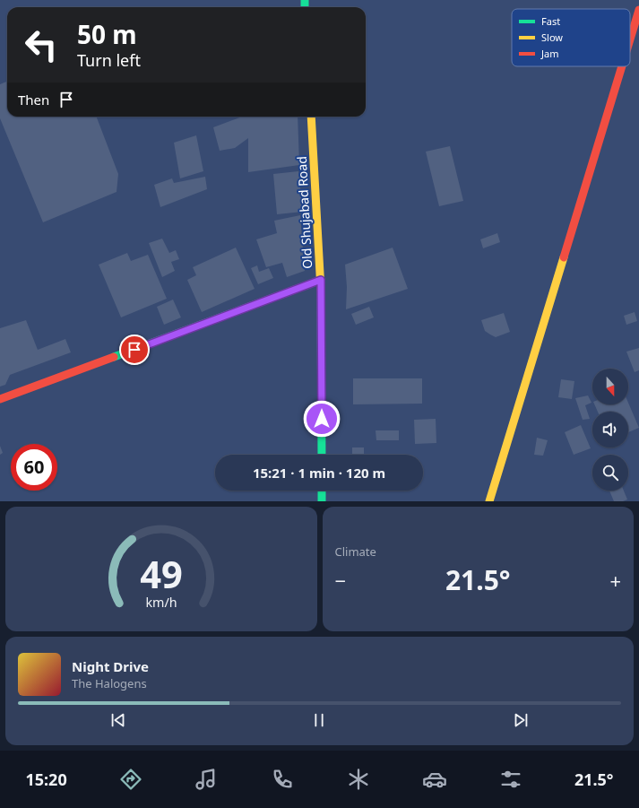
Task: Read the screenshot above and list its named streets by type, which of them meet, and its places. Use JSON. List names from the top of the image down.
{
  "streets": {
    "street": ["Old Shujabad Road"]
  },
  "legend": ["Fast", "Slow", "Jam"],
  "north": "bottom",
  "page": {
    "turn": ["50 m", "Turn left"],
    "then": "Then",
    "limit": "60",
    "trip": "15:21 · 1 min · 120 m",
    "tile": "Climate",
    "heat": ["−", "21.5°", "+"],
    "song": ["Night Drive", "The Halogens"],
    "tabs": ["15:20", "21.5°"],
    "gauge": ["49", "km/h"]
  }
}
